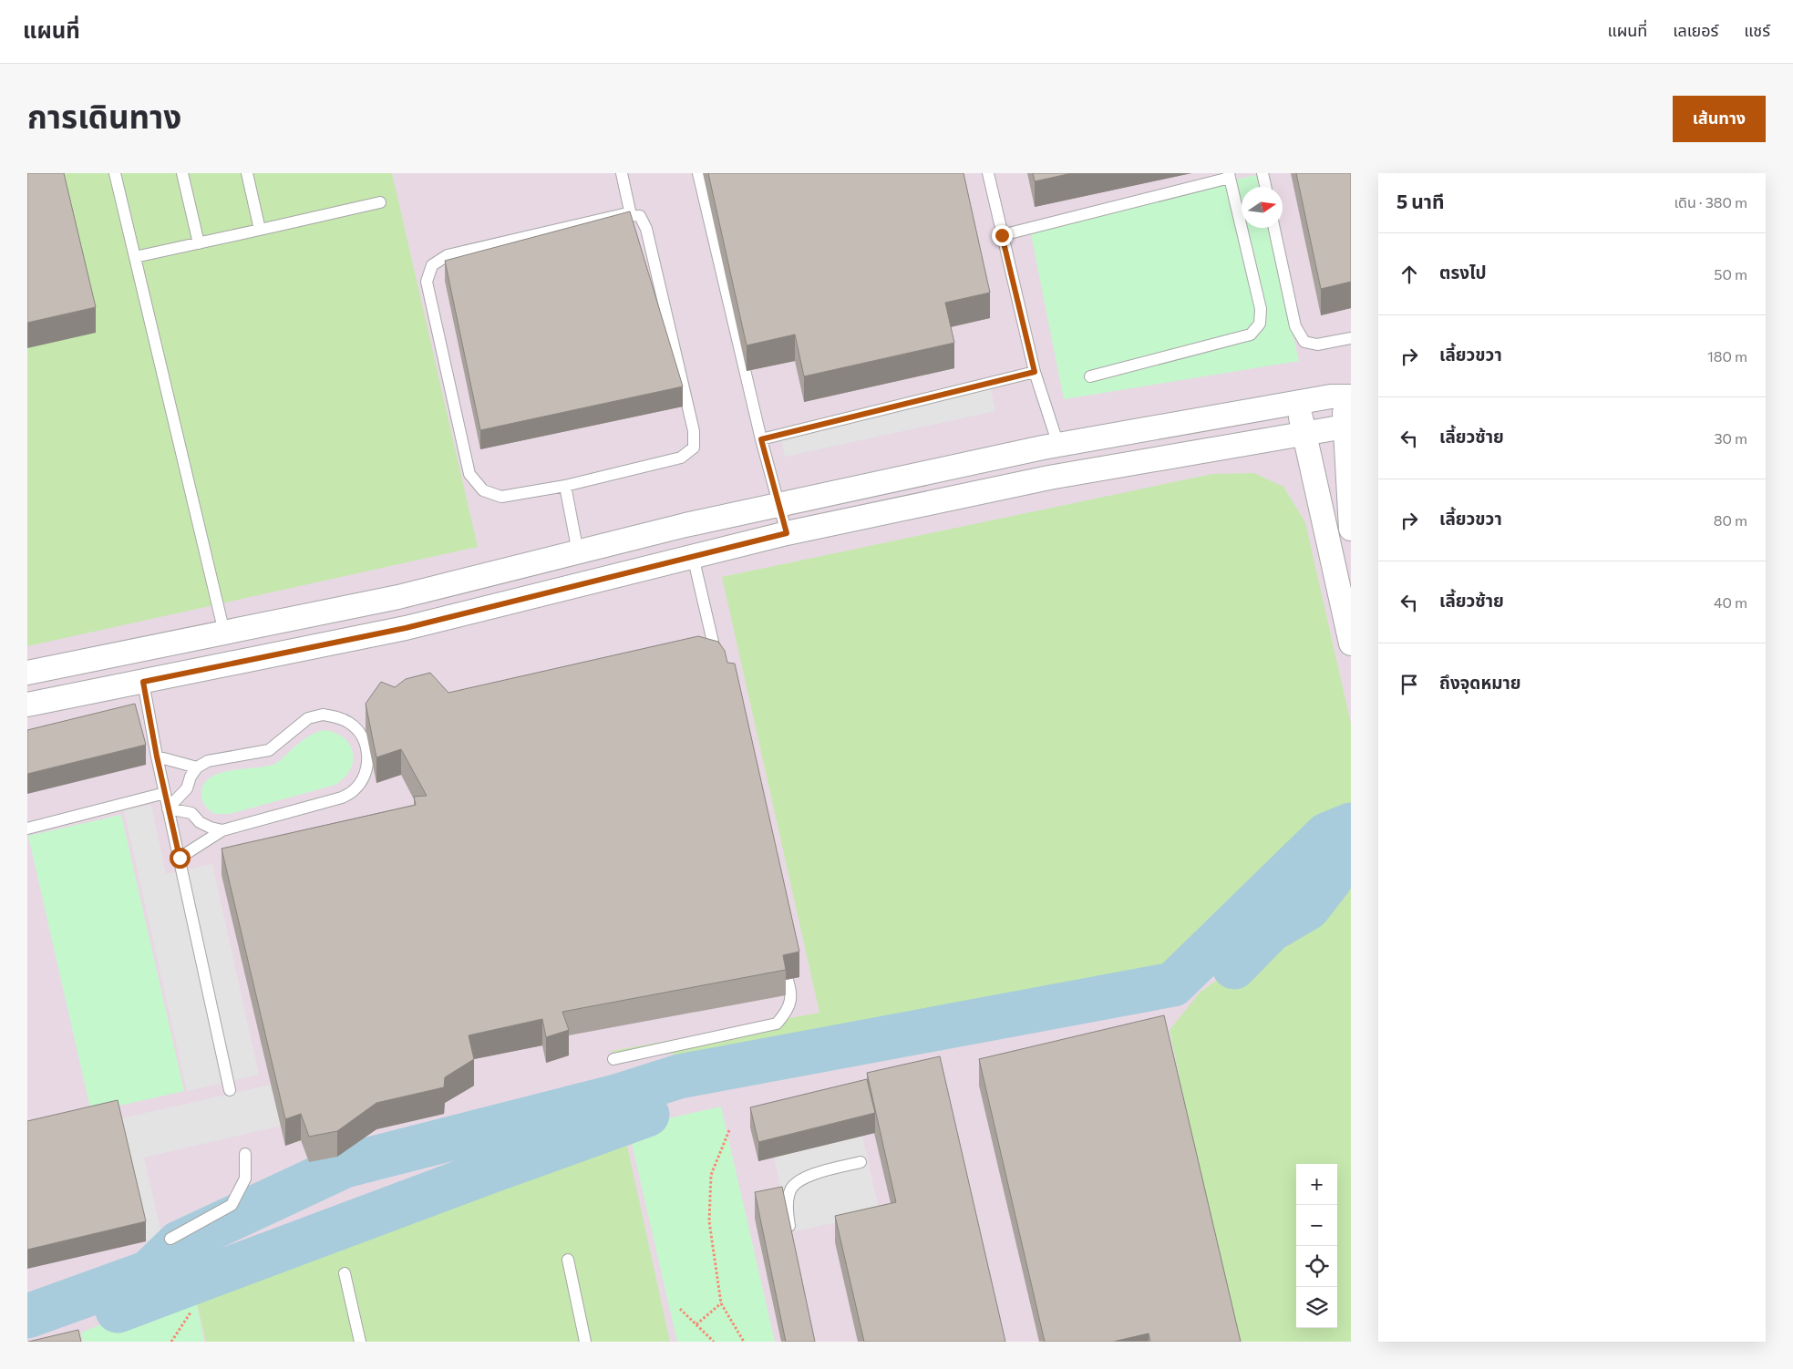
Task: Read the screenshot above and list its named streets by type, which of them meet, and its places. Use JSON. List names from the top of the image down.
{
  "north": "right",
  "page": {
    "header": "แผนที่",
    "nav": ["แผนที่", "เลเยอร์", "แชร์"],
    "title": "การเดินทาง",
    "buttons": "เส้นทาง",
    "heading": ["5 นาที", "เดิน · 380 m"],
    "list": [
      ["ตรงไป", "50 m"],
      ["เลี้ยวขวา", "180 m"],
      ["เลี้ยวซ้าย", "30 m"],
      ["เลี้ยวขวา", "80 m"],
      ["เลี้ยวซ้าย", "40 m"],
      "ถึงจุดหมาย"
    ],
    "map_buttons": ["+", "−"]
  }
}
